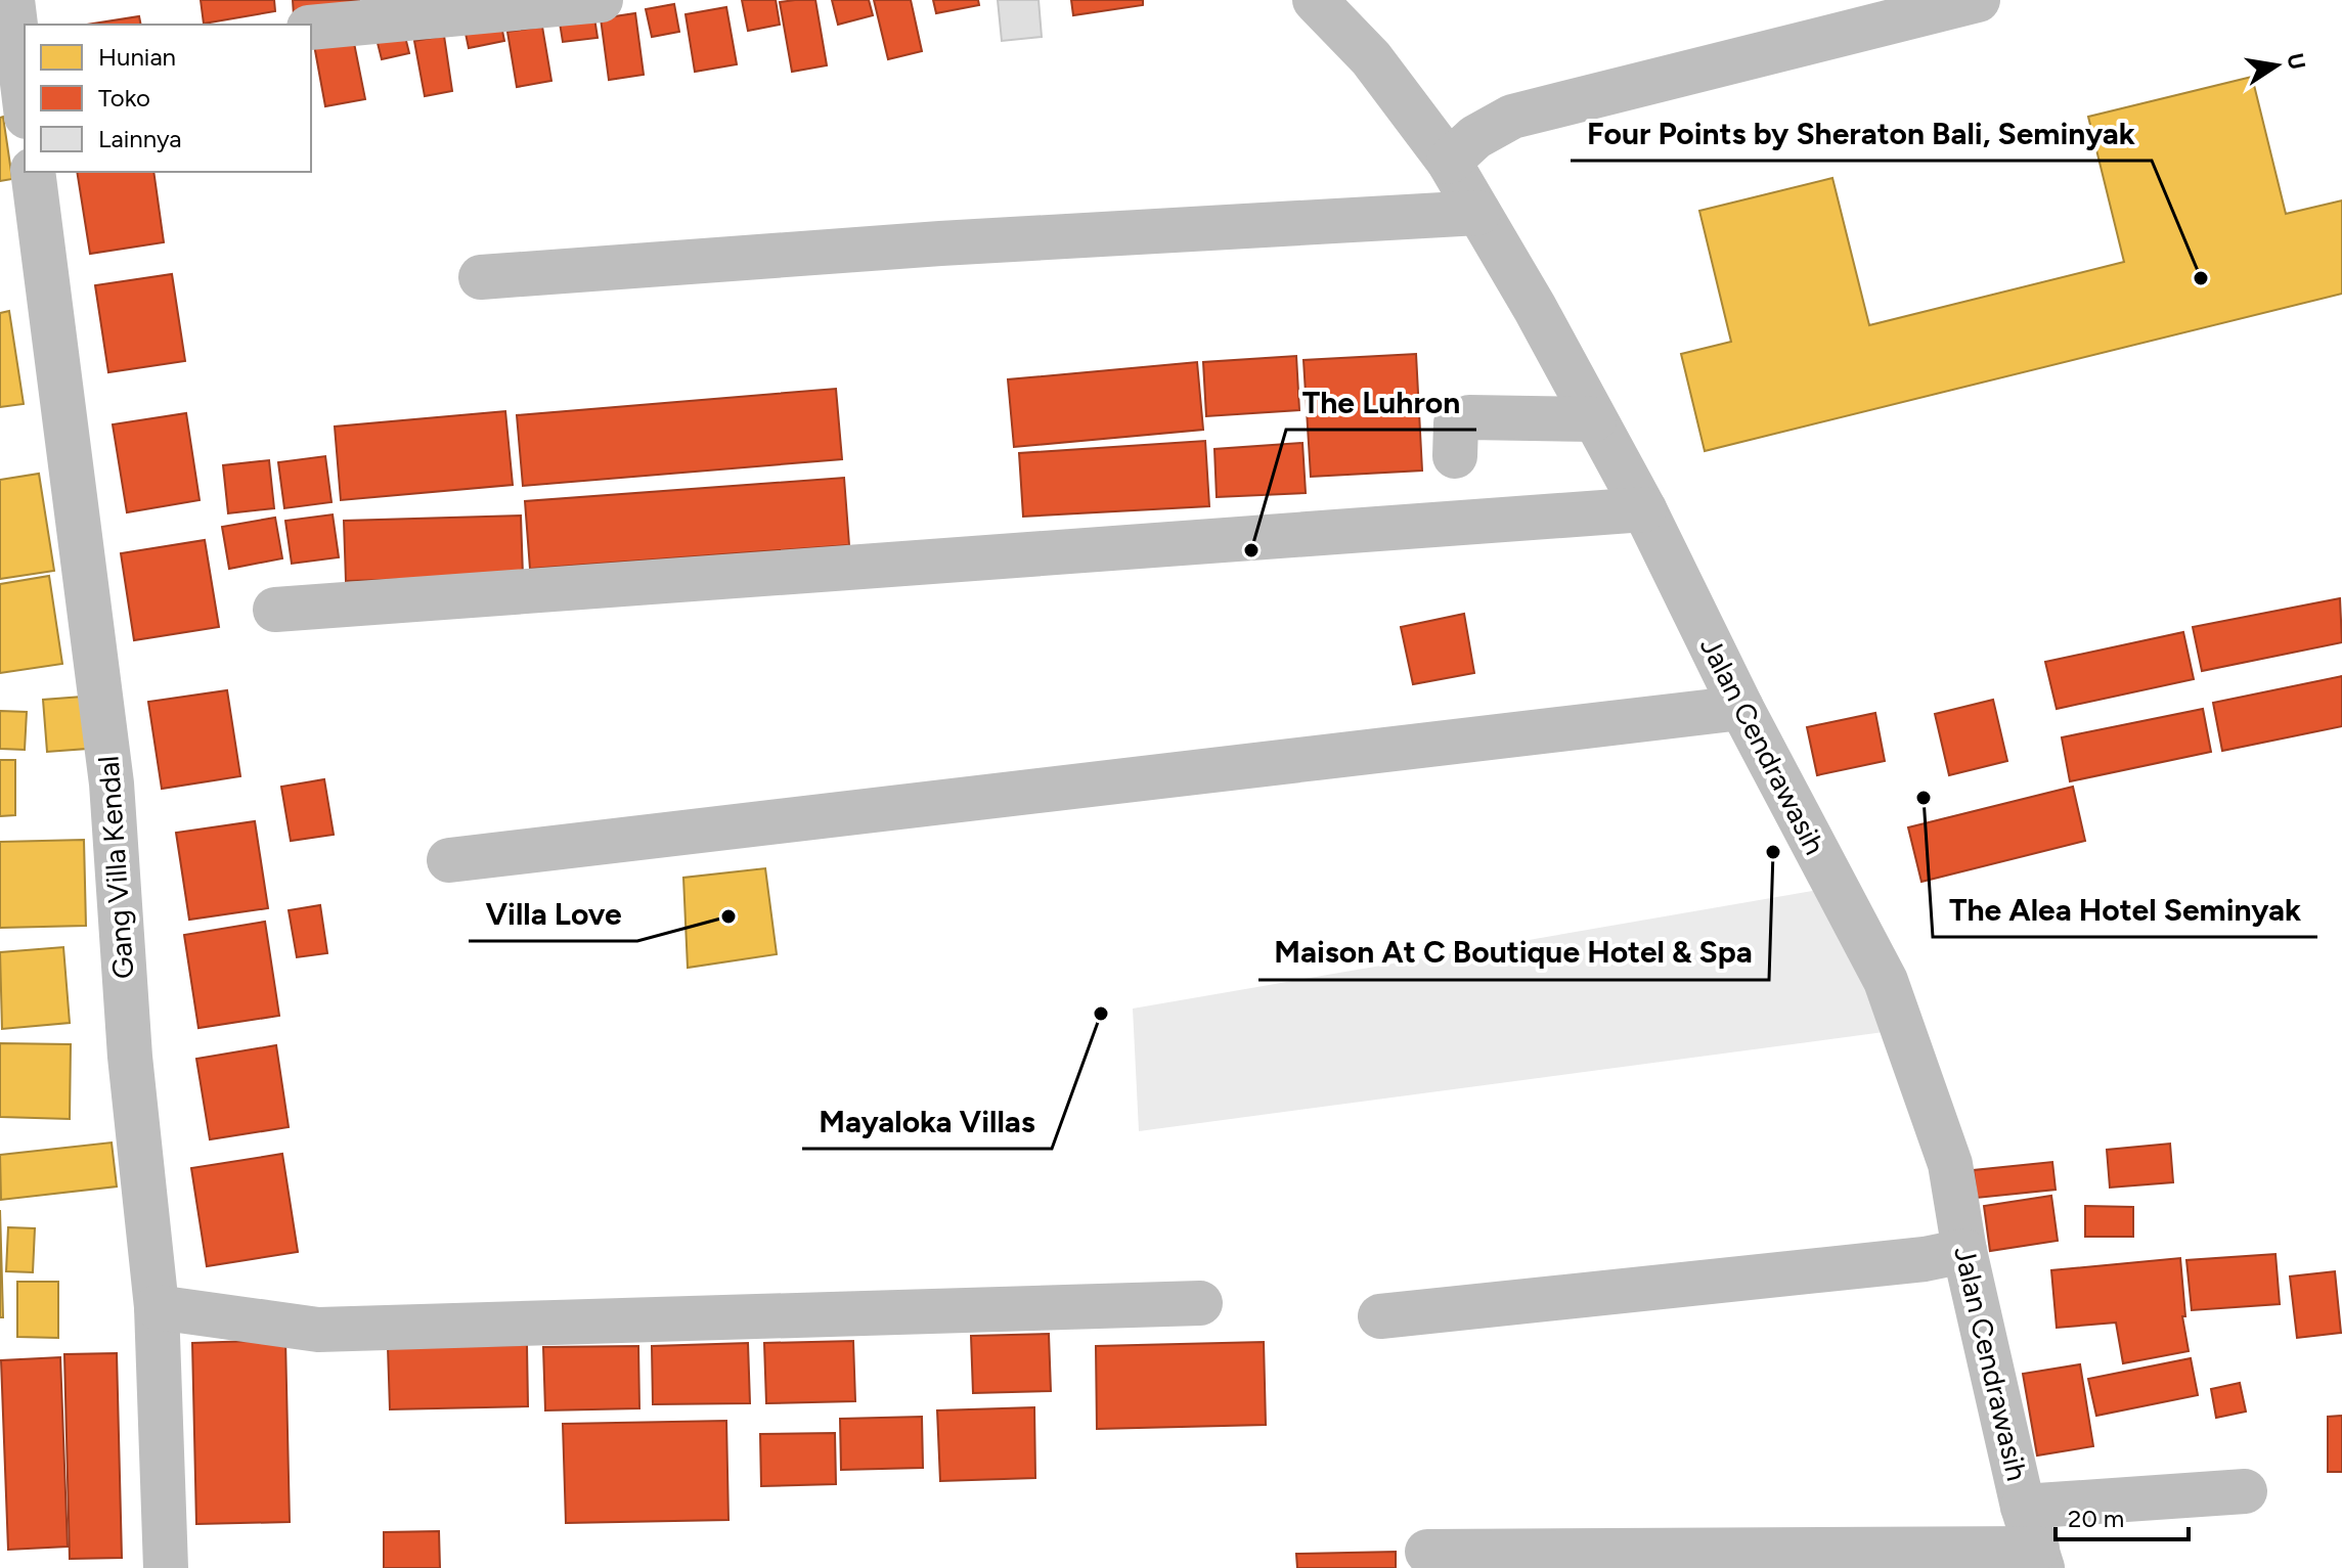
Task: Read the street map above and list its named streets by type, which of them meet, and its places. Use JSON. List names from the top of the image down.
{
  "streets": {
    "street": ["Jalan Cendrawasih", "Gang Villa Kendal"]
  },
  "places": [
    "Four Points by Sheraton Bali, Seminyak",
    "The Luhron",
    "The Alea Hotel Seminyak",
    "Maison At C Boutique Hotel & Spa",
    "Villa Love",
    "Mayaloka Villas"
  ],
  "legend": ["Hunian", "Toko", "Lainnya"],
  "scale_bar": "20 m",
  "north": "right"
}
